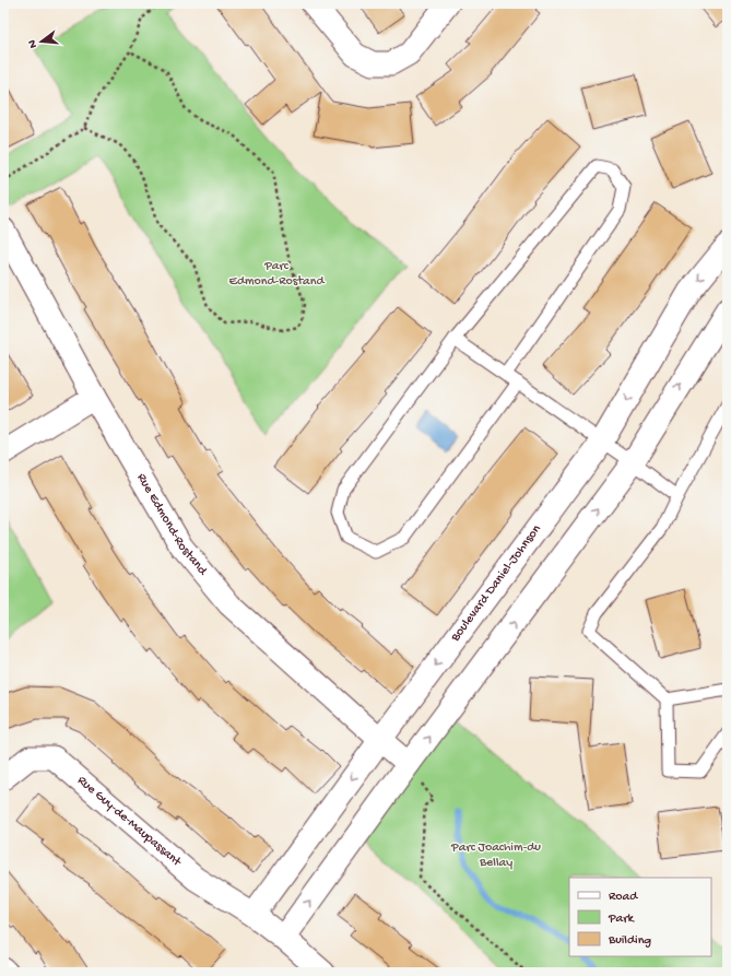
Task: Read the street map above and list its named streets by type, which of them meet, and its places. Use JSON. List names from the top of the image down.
{
  "streets": {
    "street": ["Rue Edmond-Rostand", "Boulevard Daniel-Johnson", "Rue Guy-de-Maupassant"]
  },
  "crossings": [
    ["Rue Edmond-Rostand", "Boulevard Daniel-Johnson"],
    ["Boulevard Daniel-Johnson", "Rue Guy-de-Maupassant"]
  ],
  "parks": ["Parc Edmond-Rostand", "Parc Joachim-du Bellay"],
  "legend": ["Road", "Park", "Building"],
  "north": "left"
}
